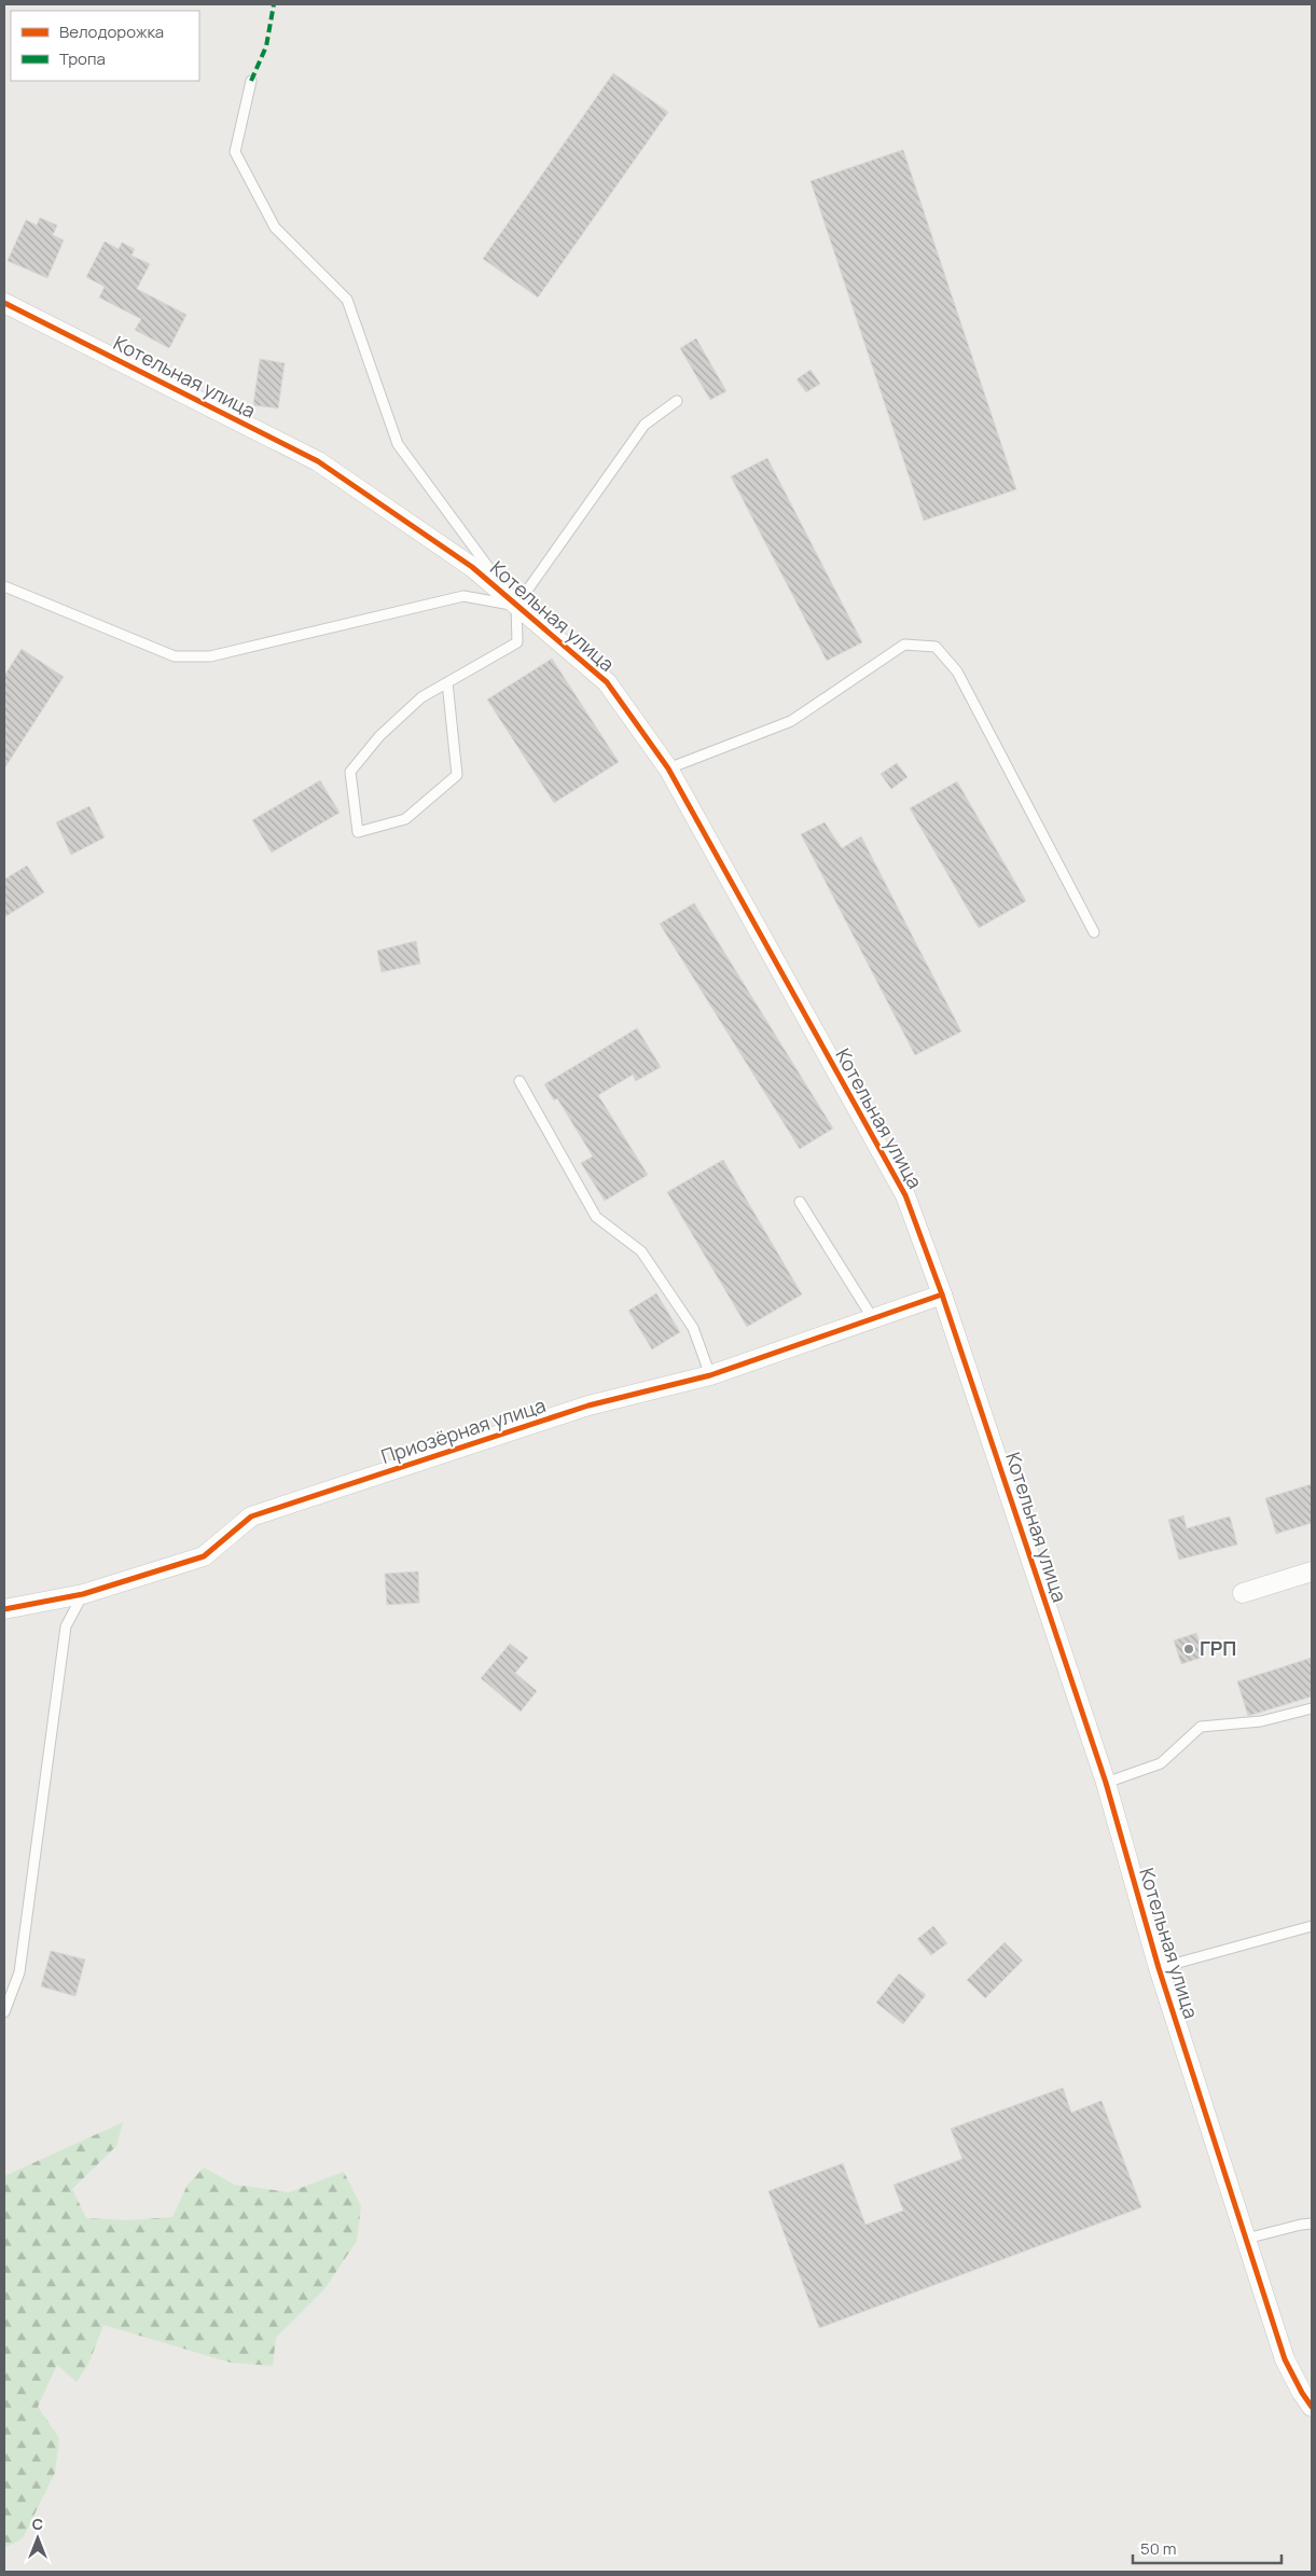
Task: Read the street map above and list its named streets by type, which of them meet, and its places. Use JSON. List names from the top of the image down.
{
  "streets": {
    "street": ["Котельная улица", "Приозёрная улица"]
  },
  "crossings": [
    ["Котельная улица", "Приозёрная улица"]
  ],
  "places": ["ГРП"],
  "legend": ["Велодорожка", "Тропа"],
  "scale_bar": "50 m",
  "north": "top"
}
